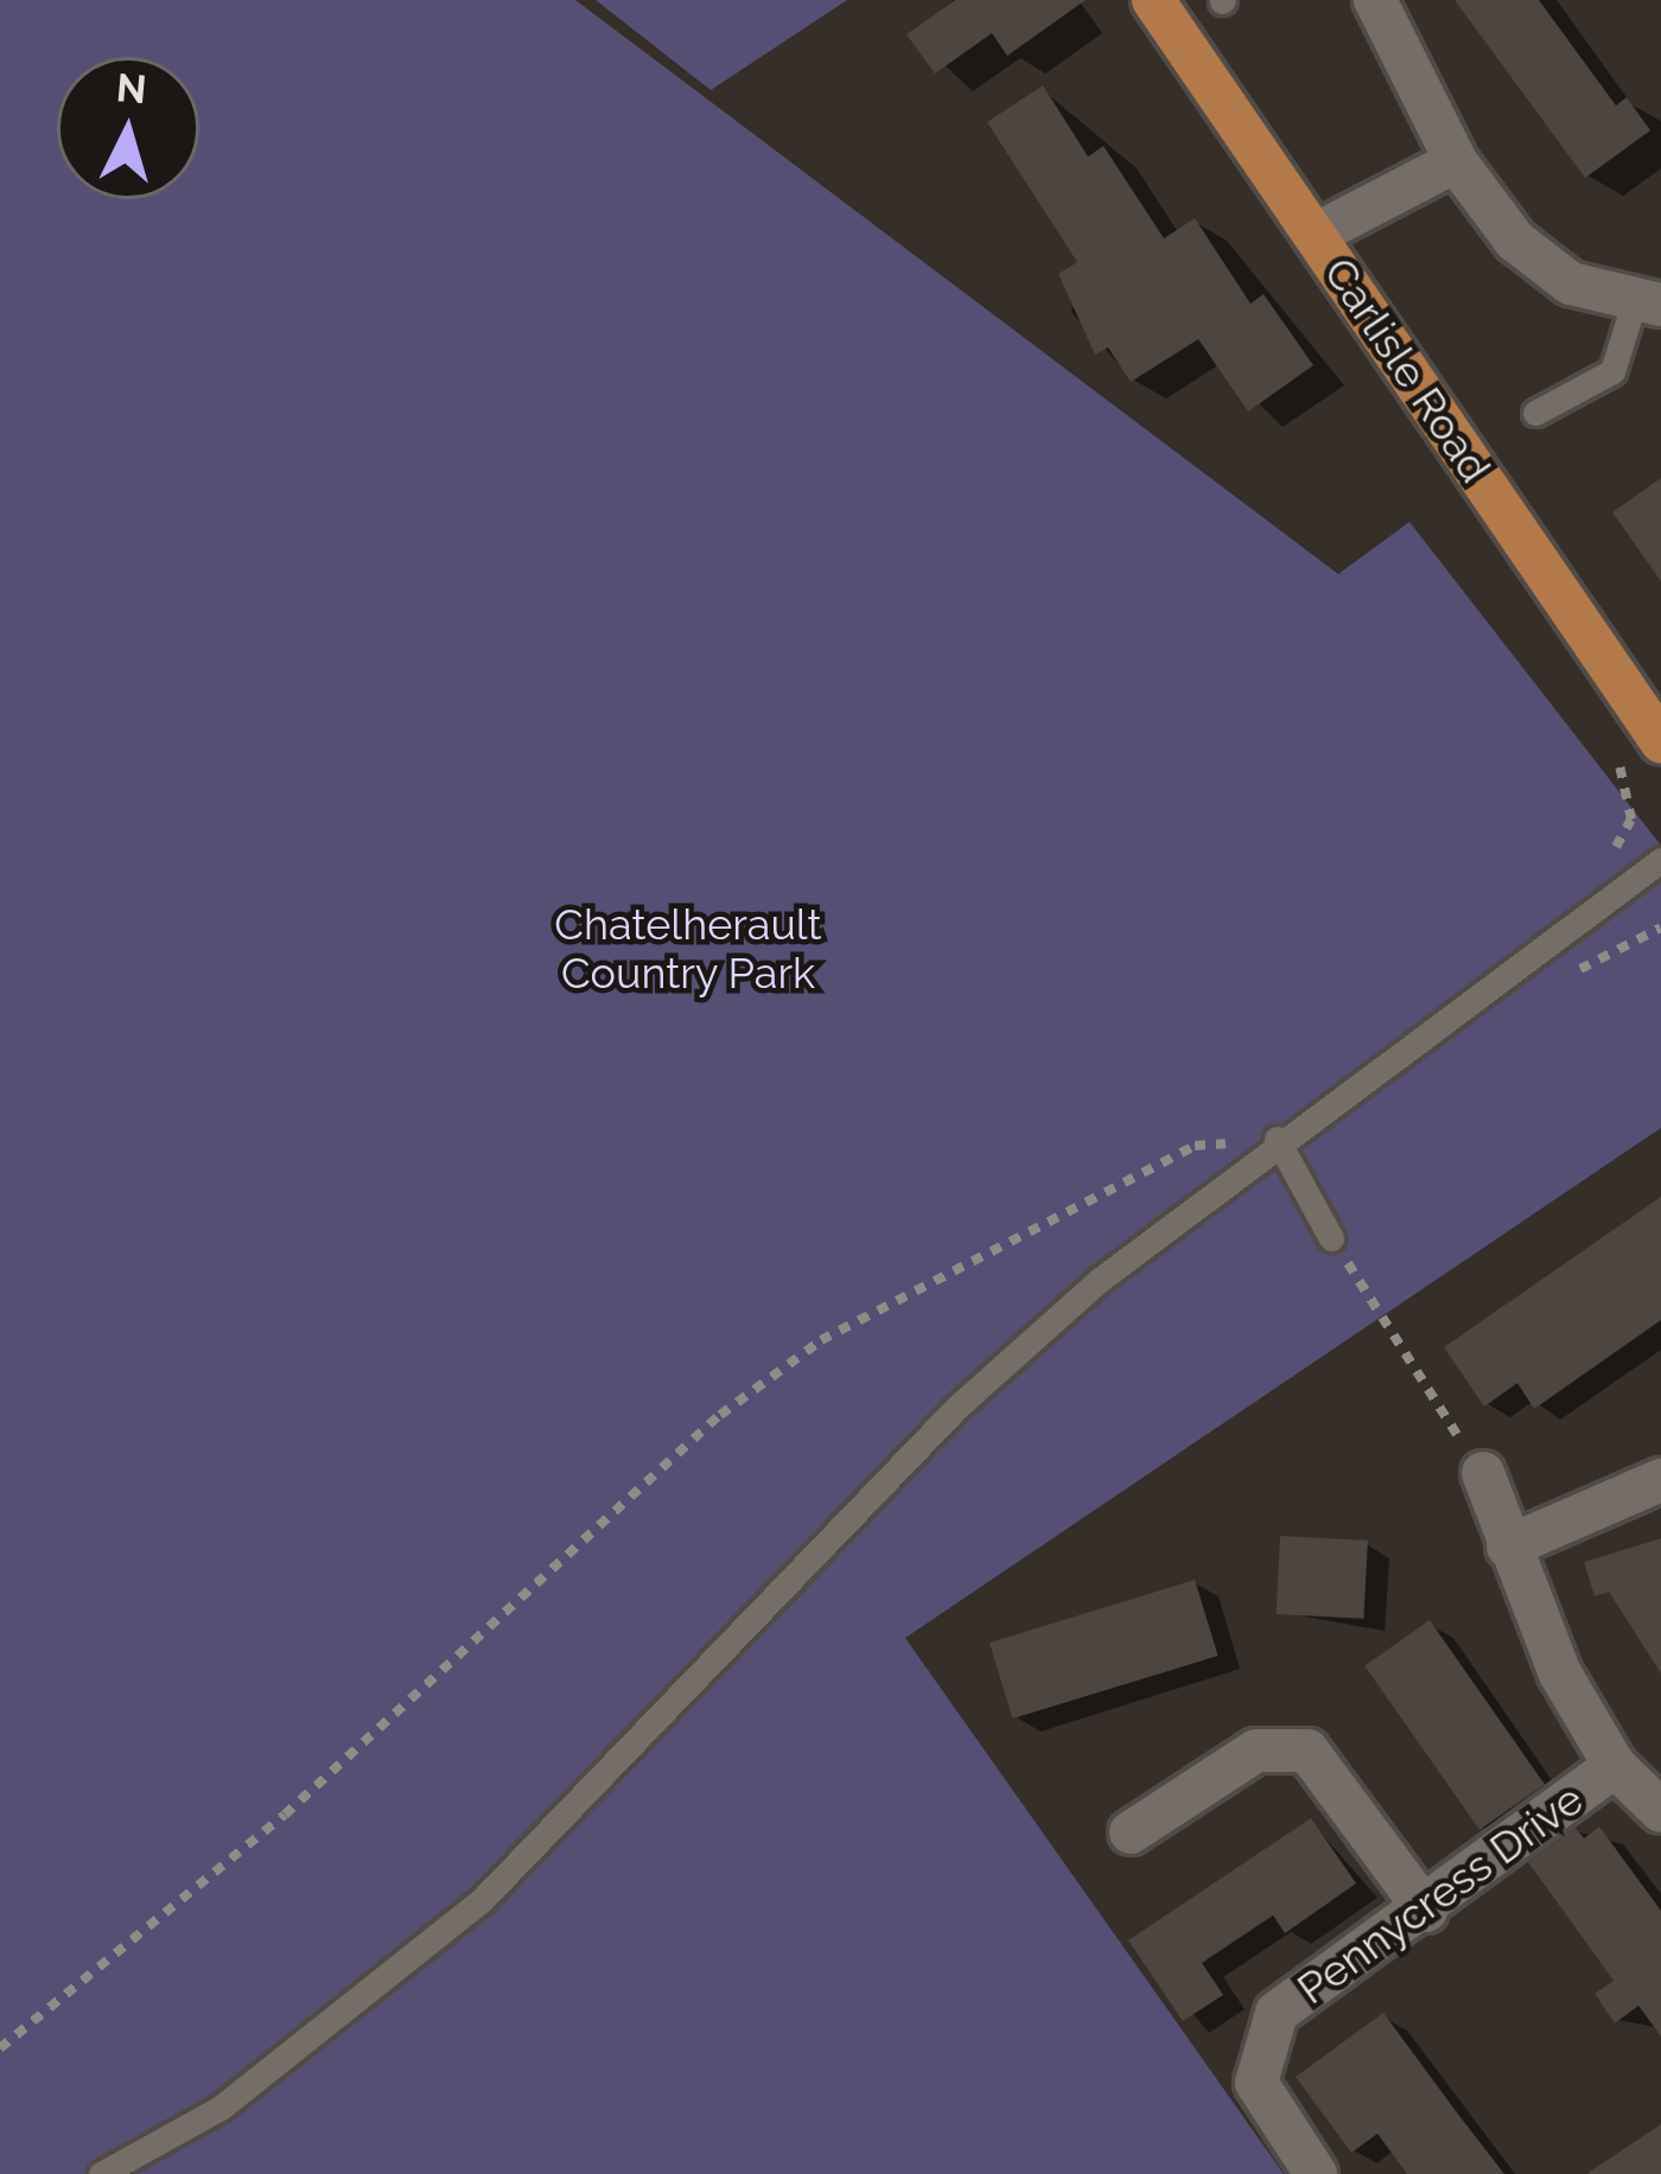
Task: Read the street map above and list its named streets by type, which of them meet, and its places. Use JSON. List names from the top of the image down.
{
  "streets": {
    "main road": ["Carlisle Road"],
    "street": ["Pennycress Drive"]
  },
  "parks": ["Chatelherault Country Park"],
  "north": "top"
}
